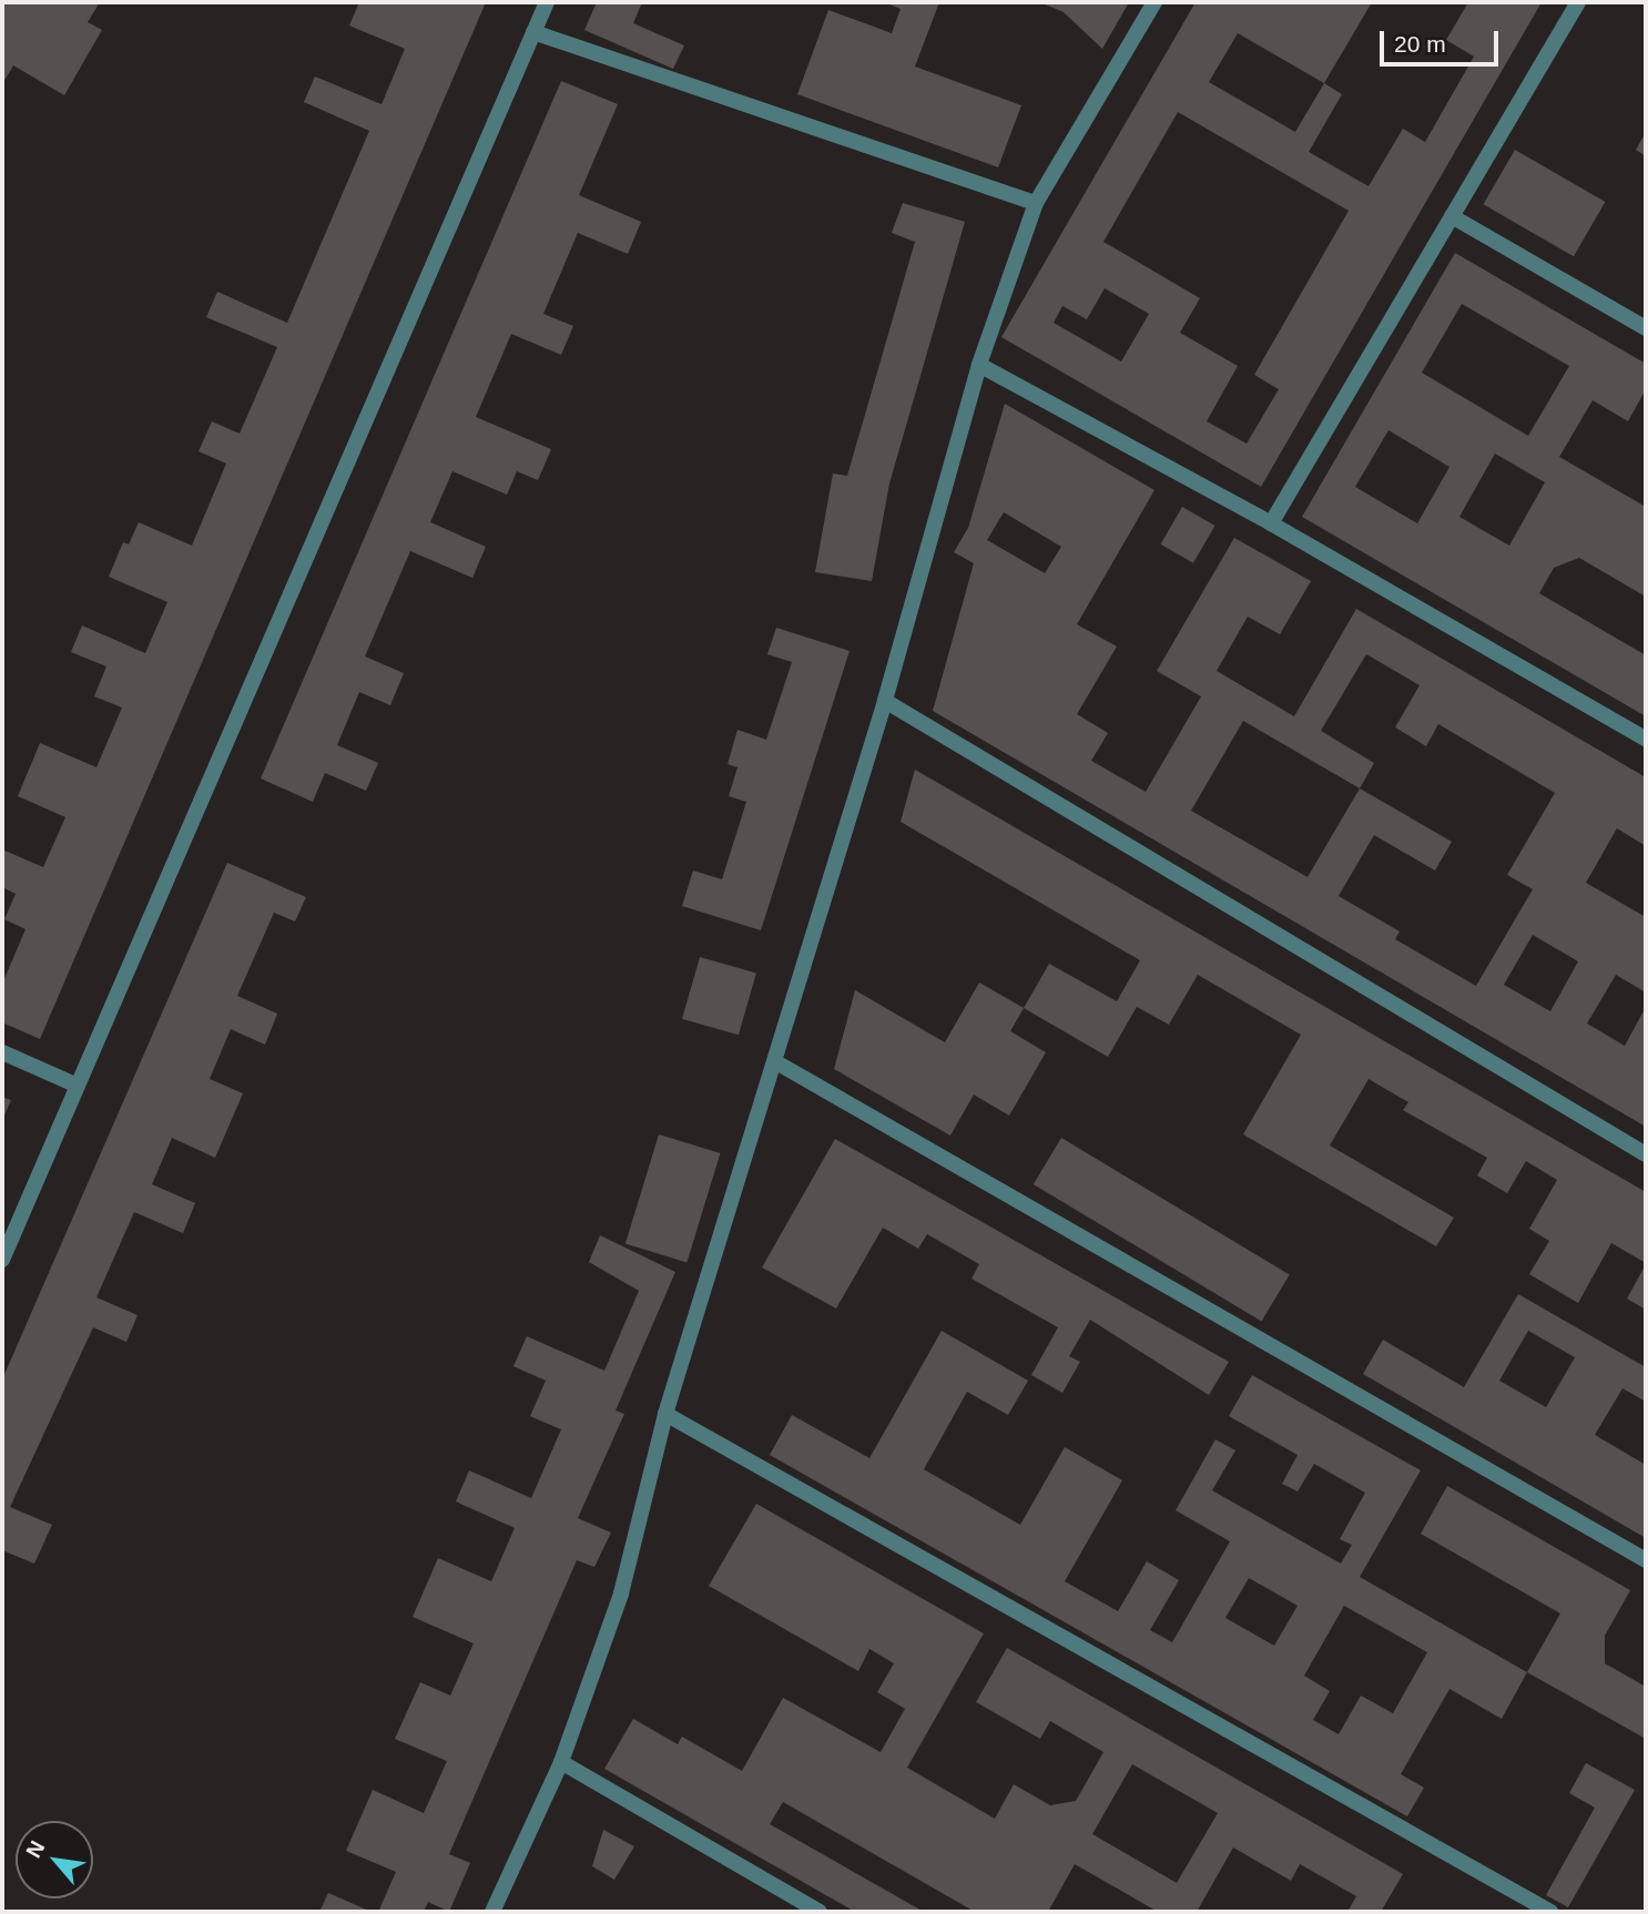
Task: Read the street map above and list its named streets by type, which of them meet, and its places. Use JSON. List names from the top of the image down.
{
  "scale_bar": "20 m",
  "north": "top left"
}
